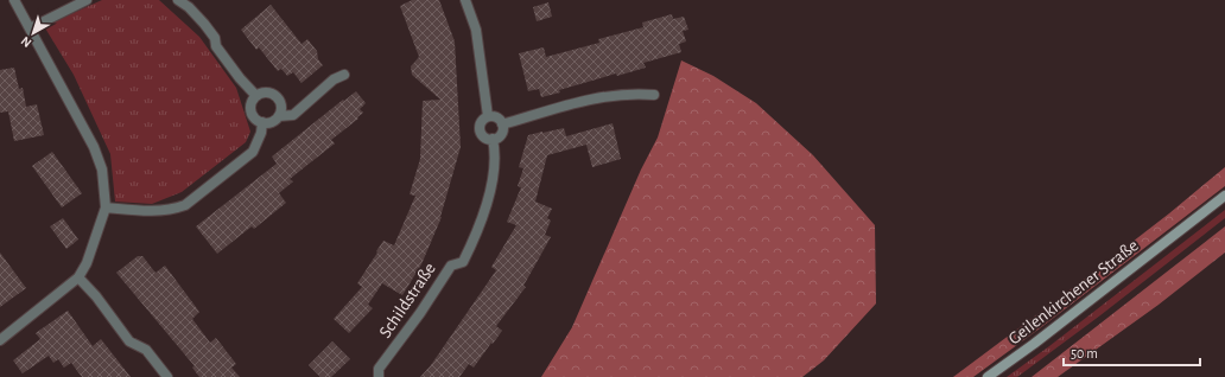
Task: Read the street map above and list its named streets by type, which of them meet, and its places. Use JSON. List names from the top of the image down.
{
  "streets": {
    "main road": ["Geilenkirchener Straße"],
    "street": ["Schildstraße"]
  },
  "scale_bar": "50 m",
  "north": "bottom left"
}
